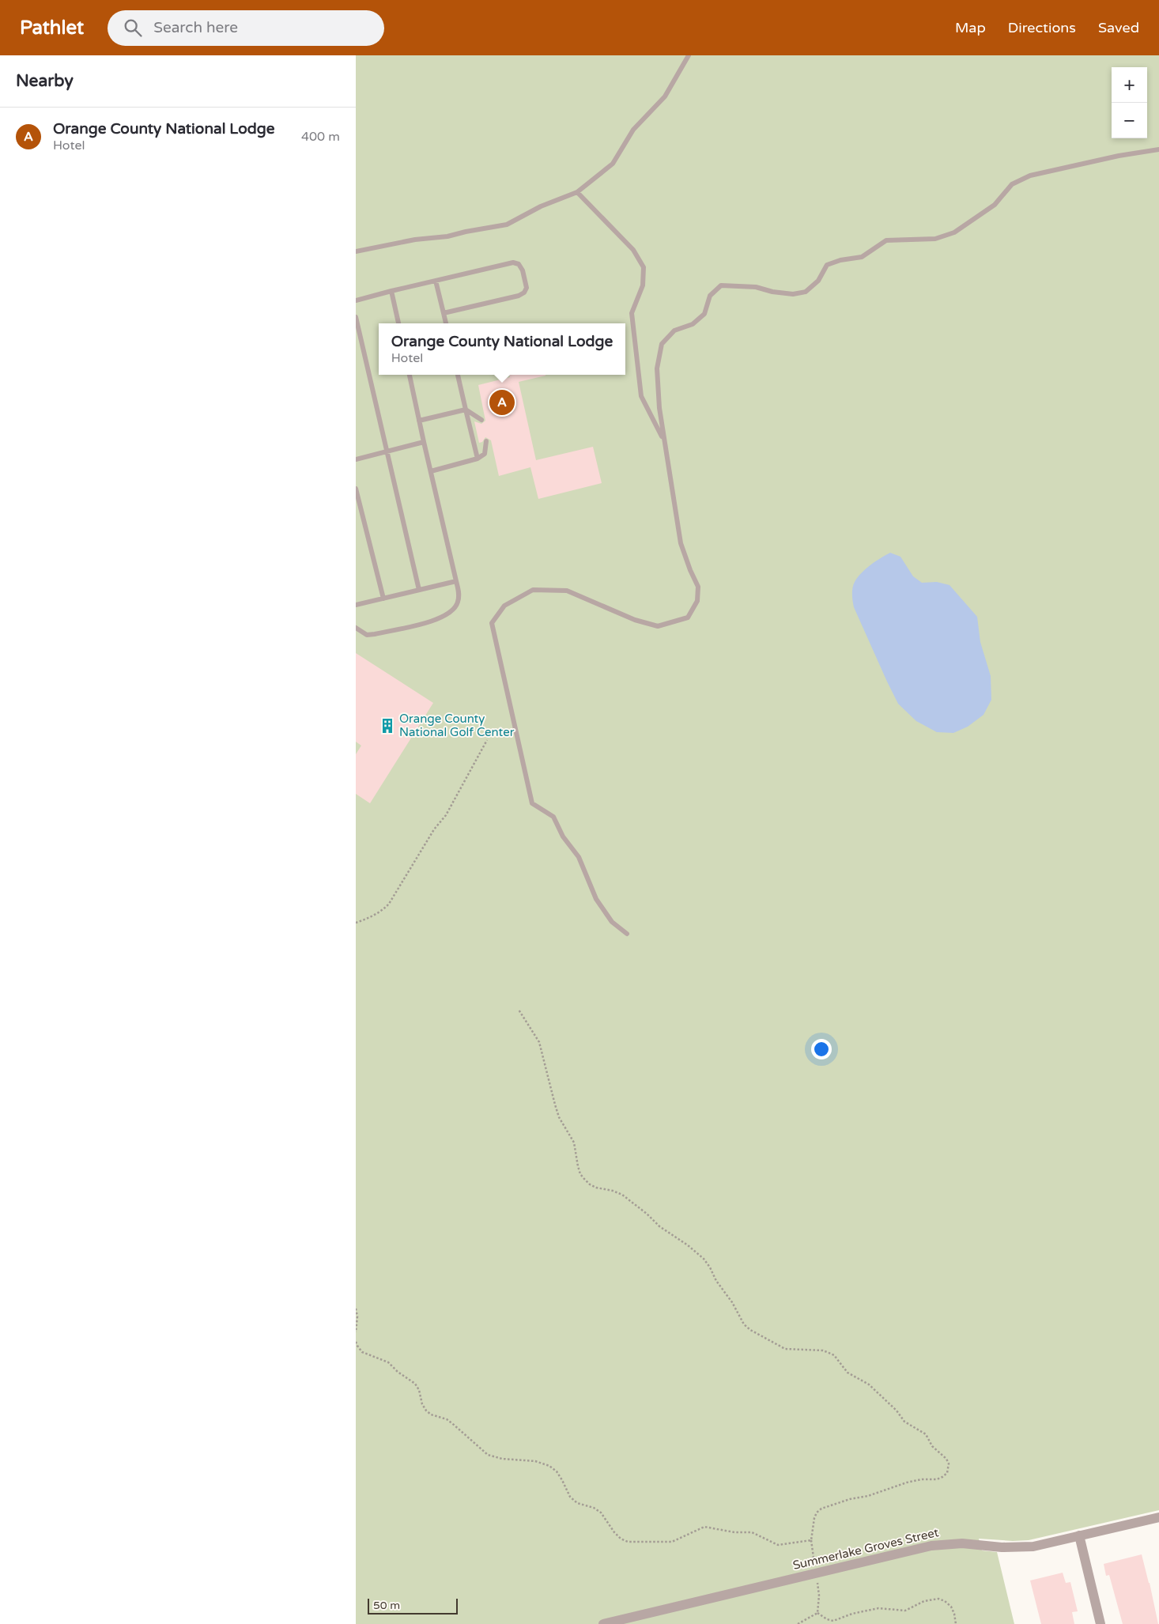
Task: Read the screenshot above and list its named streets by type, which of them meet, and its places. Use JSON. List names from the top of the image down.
{
  "streets": {
    "street": ["Summerlake Groves Street"]
  },
  "places": {
    "building": ["Orange County National Golf Center"]
  },
  "scale_bar": "50 m",
  "page": {
    "header": "Pathlet",
    "search": "Search here",
    "nav": ["Map", "Directions", "Saved"],
    "heading": "Nearby",
    "map_buttons": ["+", "−"],
    "list": [
      {
        "mark": "A",
        "name": "Orange County National Lodge",
        "note": "Hotel",
        "value": "400 m"
      }
    ],
    "popup": ["Orange County National Lodge", "Hotel"],
    "pins": "A",
    "scale": "50 m"
  }
}
